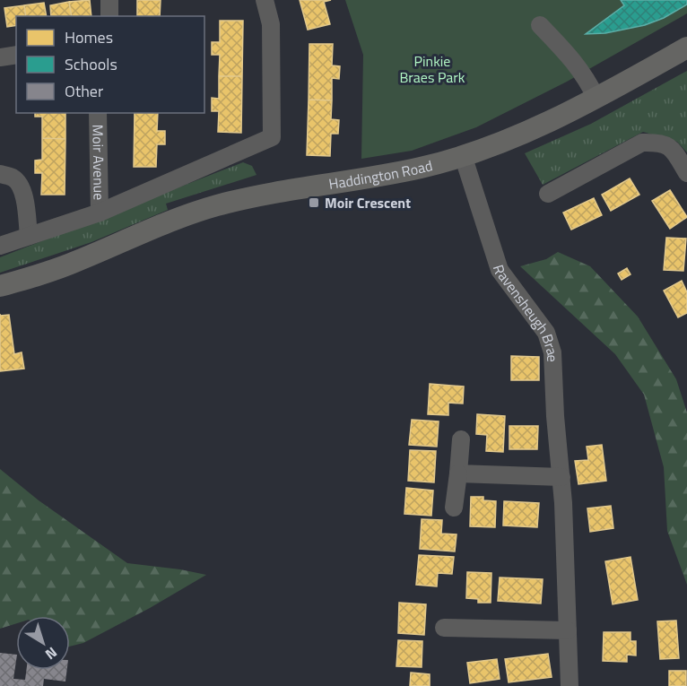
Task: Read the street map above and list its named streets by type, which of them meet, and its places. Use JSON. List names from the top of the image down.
{
  "streets": {
    "main road": ["Haddington Road"],
    "street": ["Moir Avenue", "Ravensheugh Brae"]
  },
  "crossings": [
    ["Haddington Road", "Ravensheugh Brae"]
  ],
  "parks": ["Pinkie Braes Park"],
  "places": {
    "transit": ["Moir Crescent"]
  },
  "legend": ["Homes", "Schools", "Other"],
  "north": "bottom right"
}
